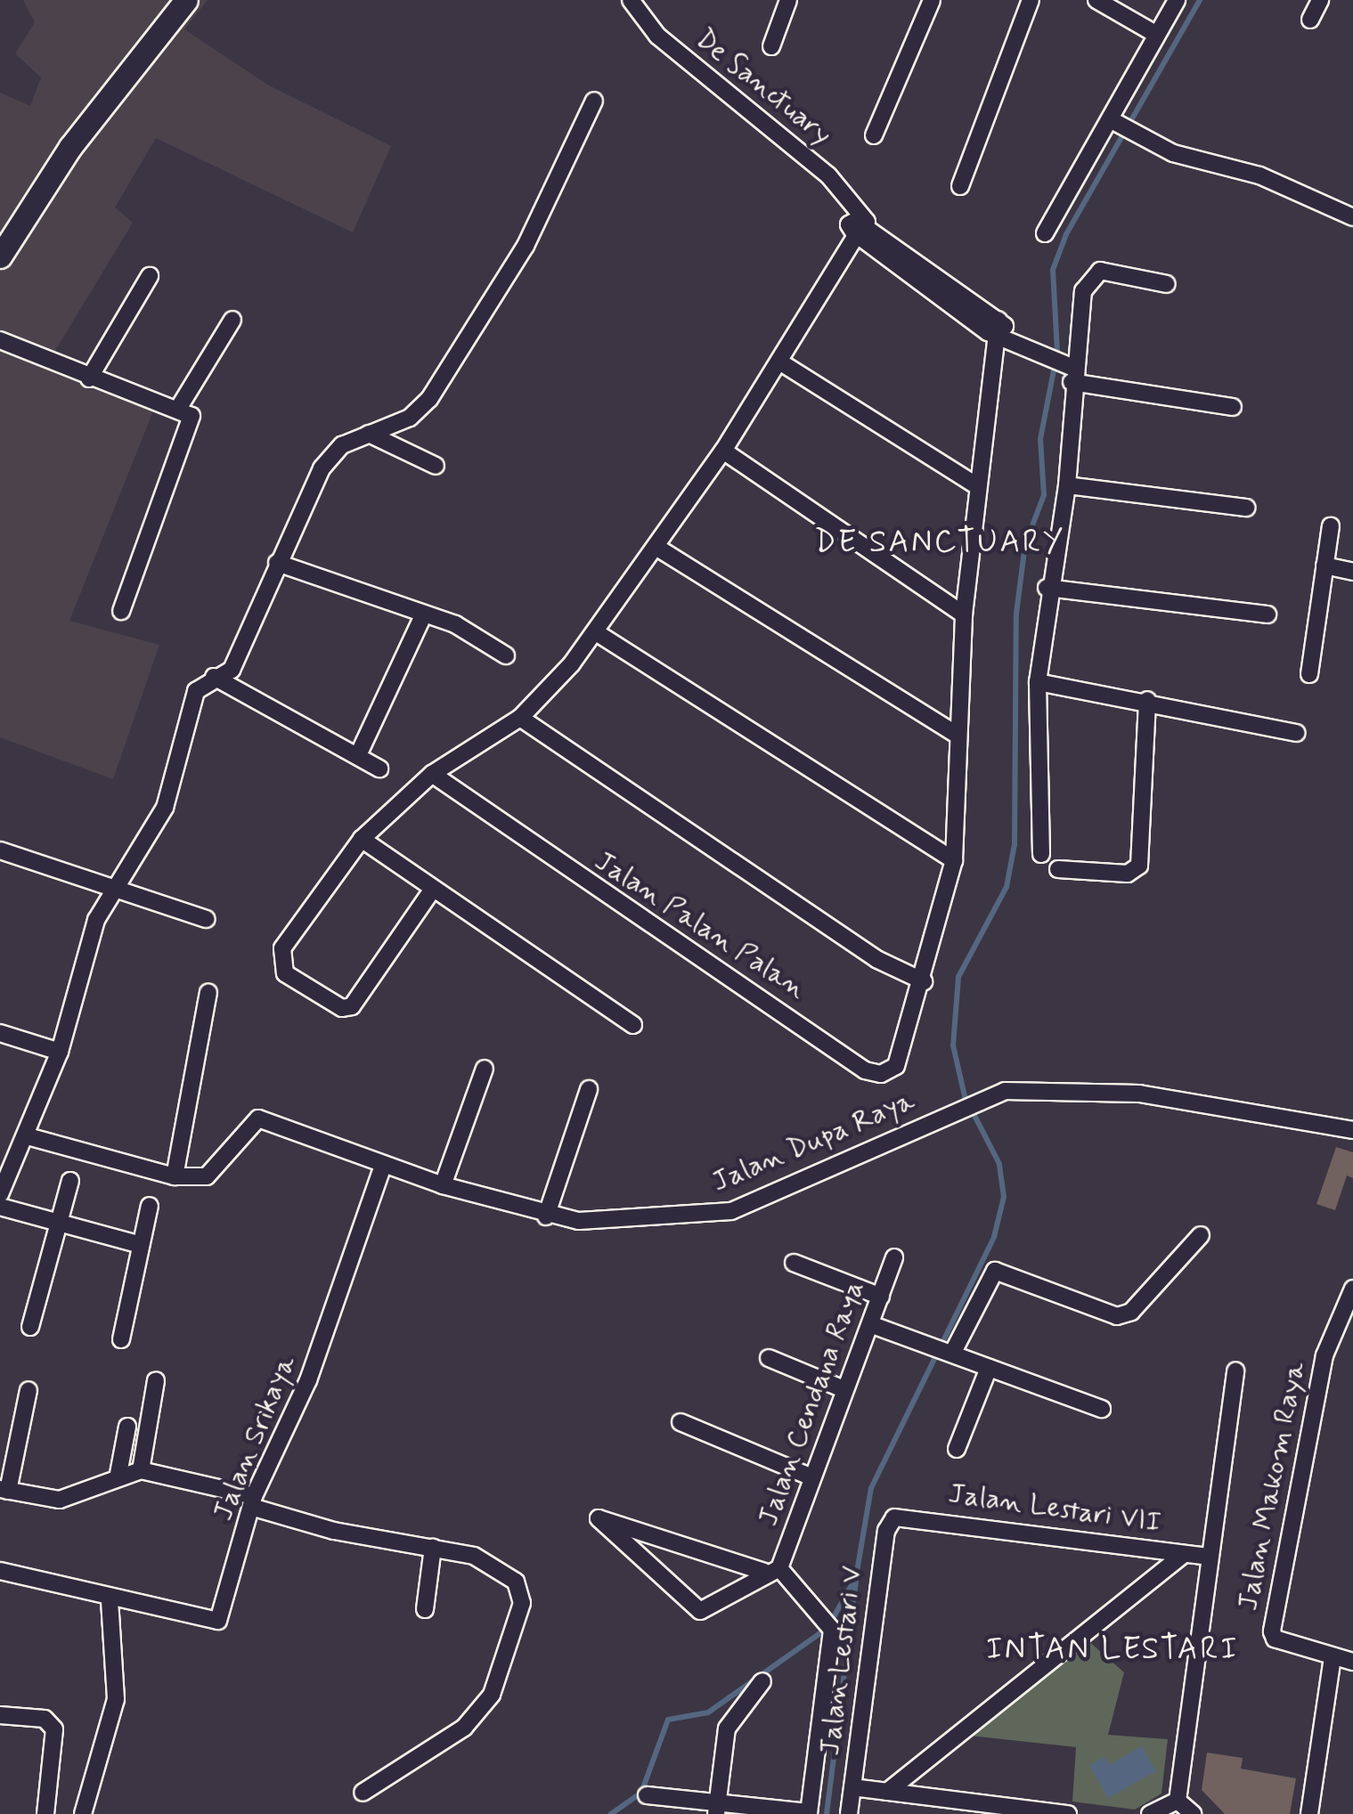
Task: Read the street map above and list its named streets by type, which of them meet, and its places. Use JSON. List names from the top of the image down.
{
  "streets": {
    "street": [
      "De Sanctuary",
      "Jalan Palan Palan",
      "Jalan Dupa Raya",
      "Jalan Cendana Raya",
      "Jalan Srikaya",
      "Jalan Makom Raya",
      "Jalan Lestari VII",
      "Jalan Lestari V"
    ]
  },
  "crossings": [
    ["Jalan Dupa Raya", "Jalan Srikaya"],
    ["Jalan Lestari VII", "Jalan Lestari V"]
  ],
  "districts": ["DE SANCTUARY", "INTAN LESTARI"]
}
